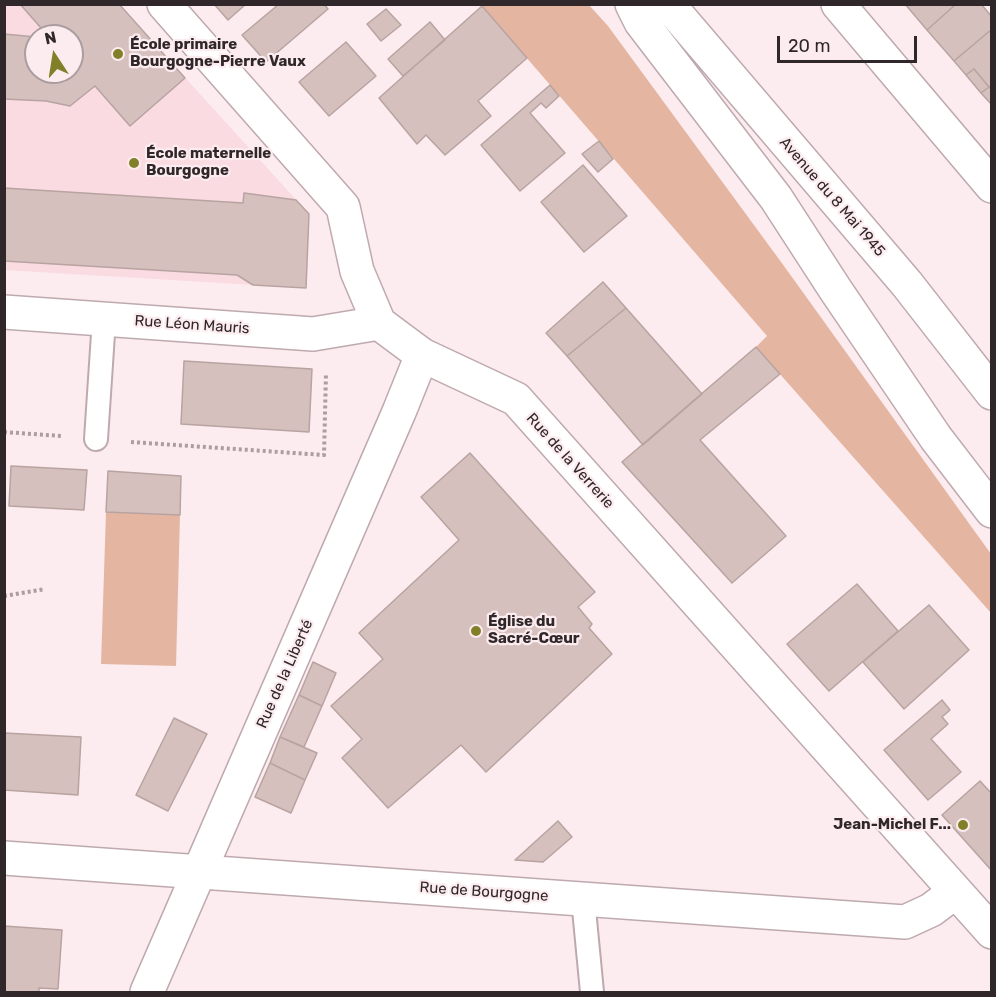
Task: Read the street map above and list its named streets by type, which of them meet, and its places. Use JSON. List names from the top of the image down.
{
  "streets": {
    "street": [
      "Avenue du 8 Mai 1945",
      "Rue Léon Mauris",
      "Rue de la Verrerie",
      "Rue de la Liberté",
      "Rue de Bourgogne"
    ]
  },
  "crossings": [
    ["Rue Léon Mauris", "Rue de la Verrerie"],
    ["Rue de la Verrerie", "Rue de la Liberté"],
    ["Rue de la Verrerie", "Rue de Bourgogne"],
    ["Rue de la Liberté", "Rue de Bourgogne"]
  ],
  "places": [
    "École primaire Bourgogne-Pierre Vaux",
    "École maternelle Bourgogne",
    "Église du Sacré-Cœur",
    "Jean-Michel F..."
  ],
  "scale_bar": "20 m",
  "north": "top"
}
